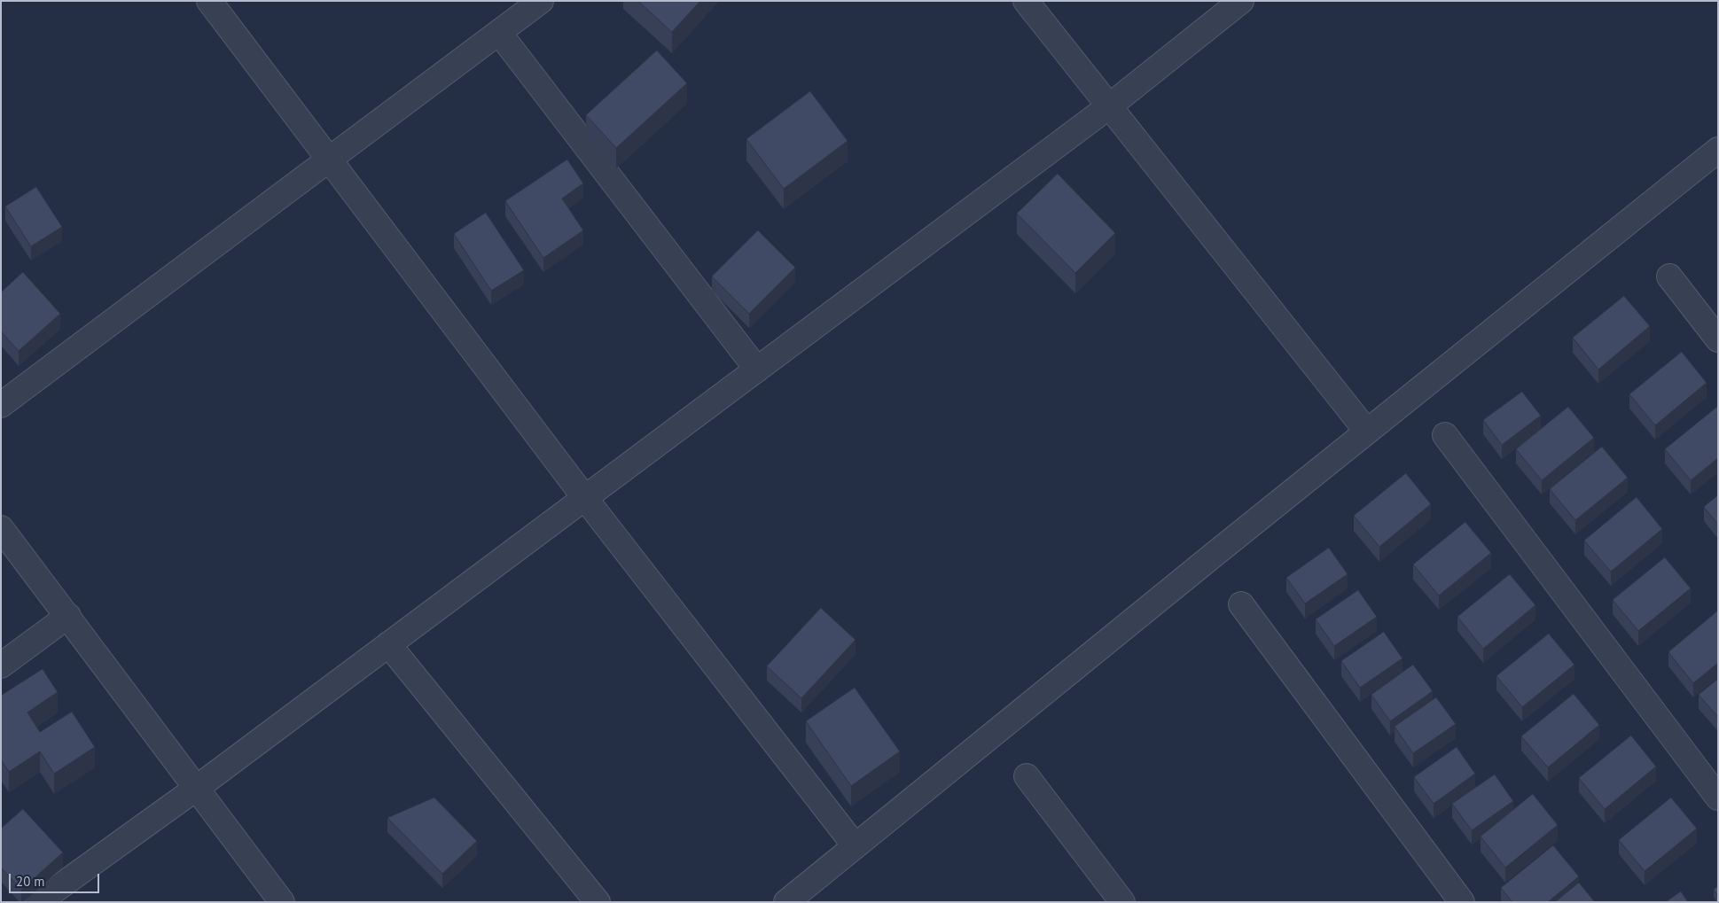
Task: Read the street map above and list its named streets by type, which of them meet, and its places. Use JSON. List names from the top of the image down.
{
  "scale_bar": "20 m"
}
